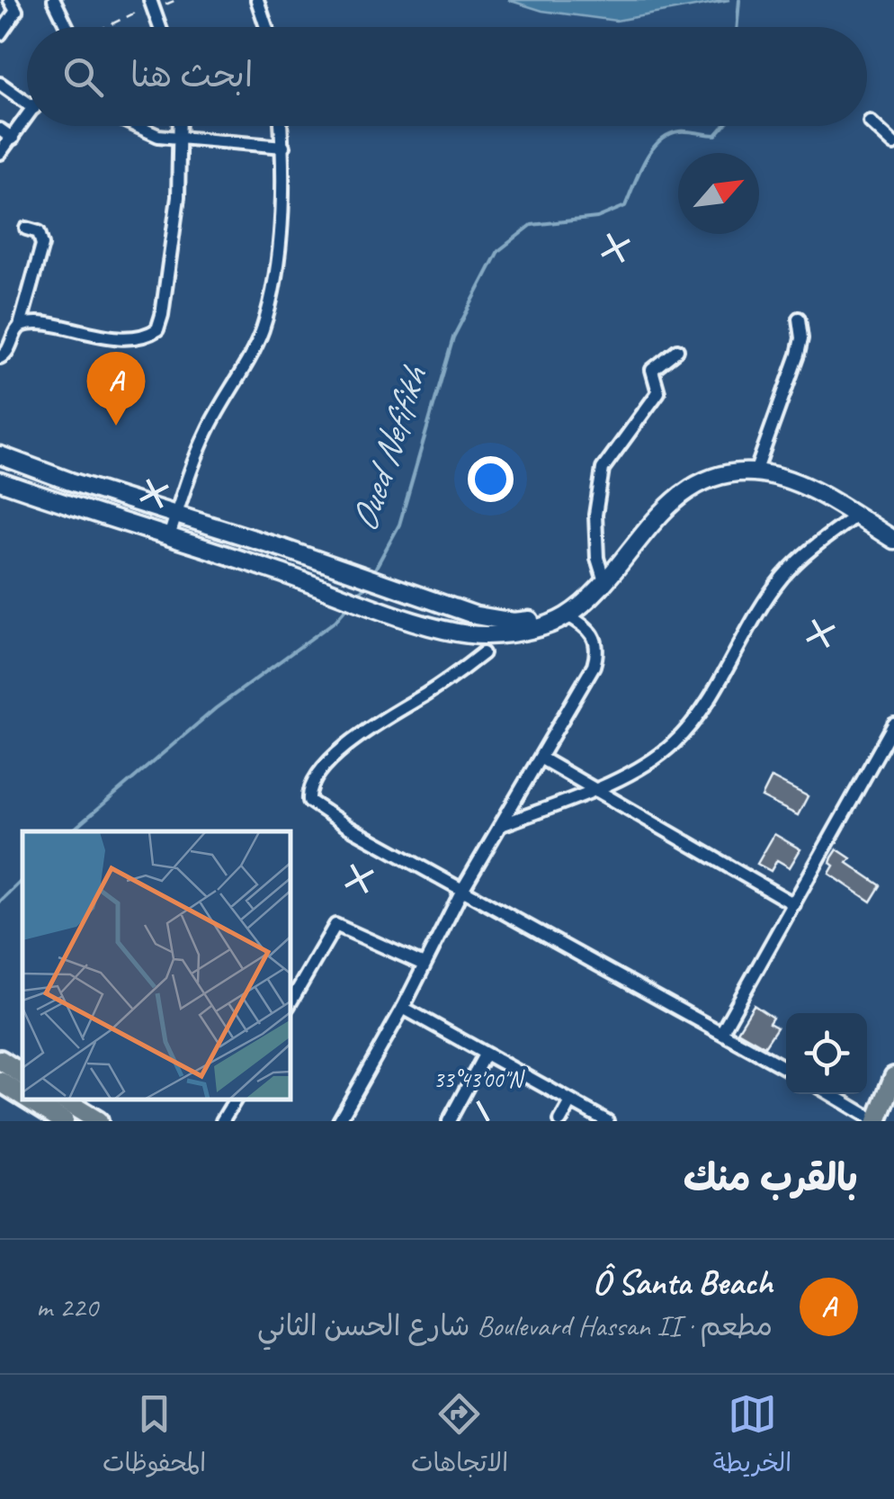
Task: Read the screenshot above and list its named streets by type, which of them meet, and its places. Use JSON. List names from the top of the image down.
{
  "water": ["Oued Nefifikh"],
  "north": "top right",
  "page": {
    "search": "ابحث هنا",
    "pins": "A",
    "heading": "بالقرب منك",
    "list": [
      {
        "mark": "A",
        "name": "Ô Santa Beach",
        "note": "مطعم · Boulevard Hassan II شارع الحسن الثاني",
        "value": "220 m"
      }
    ],
    "nav": ["الخريطة", "الاتجاهات", "المحفوظات"]
  },
  "coordinates": ["33°43'00\"N"]
}
